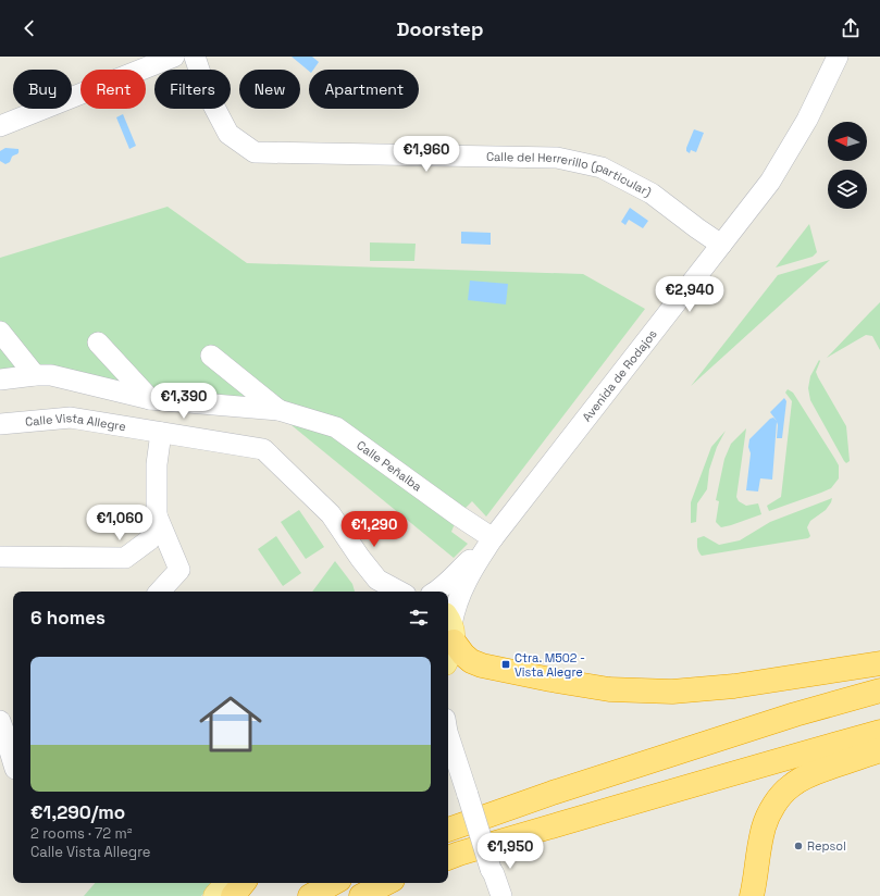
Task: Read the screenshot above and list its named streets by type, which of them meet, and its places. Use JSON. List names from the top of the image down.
{
  "streets": {
    "street": [
      "Calle del Herrerillo (particular)",
      "Avenida de Rodajos",
      "Calle Vista Allegre",
      "Calle Peñalba"
    ]
  },
  "crossings": [
    ["Calle del Herrerillo (particular)", "Avenida de Rodajos"],
    ["Avenida de Rodajos", "Calle Peñalba"]
  ],
  "places": {
    "transit": ["Ctra. M502 - Vista Alegre"],
    "other": ["Repsol"]
  },
  "north": "left",
  "page": {
    "header": "Doorstep",
    "chip": [
      "Buy",
      "Rent",
      "Filters",
      "New",
      "Apartment"
    ],
    "price": [
      "€1,960",
      "€2,940",
      "€1,390",
      "€1,060",
      "€1,290",
      "€1,950"
    ],
    "heading": "6 homes",
    "list": [
      {
        "name": "€1,290/mo",
        "note": "2 rooms · 72 m² · Calle Vista Allegre"
      }
    ]
  }
}
